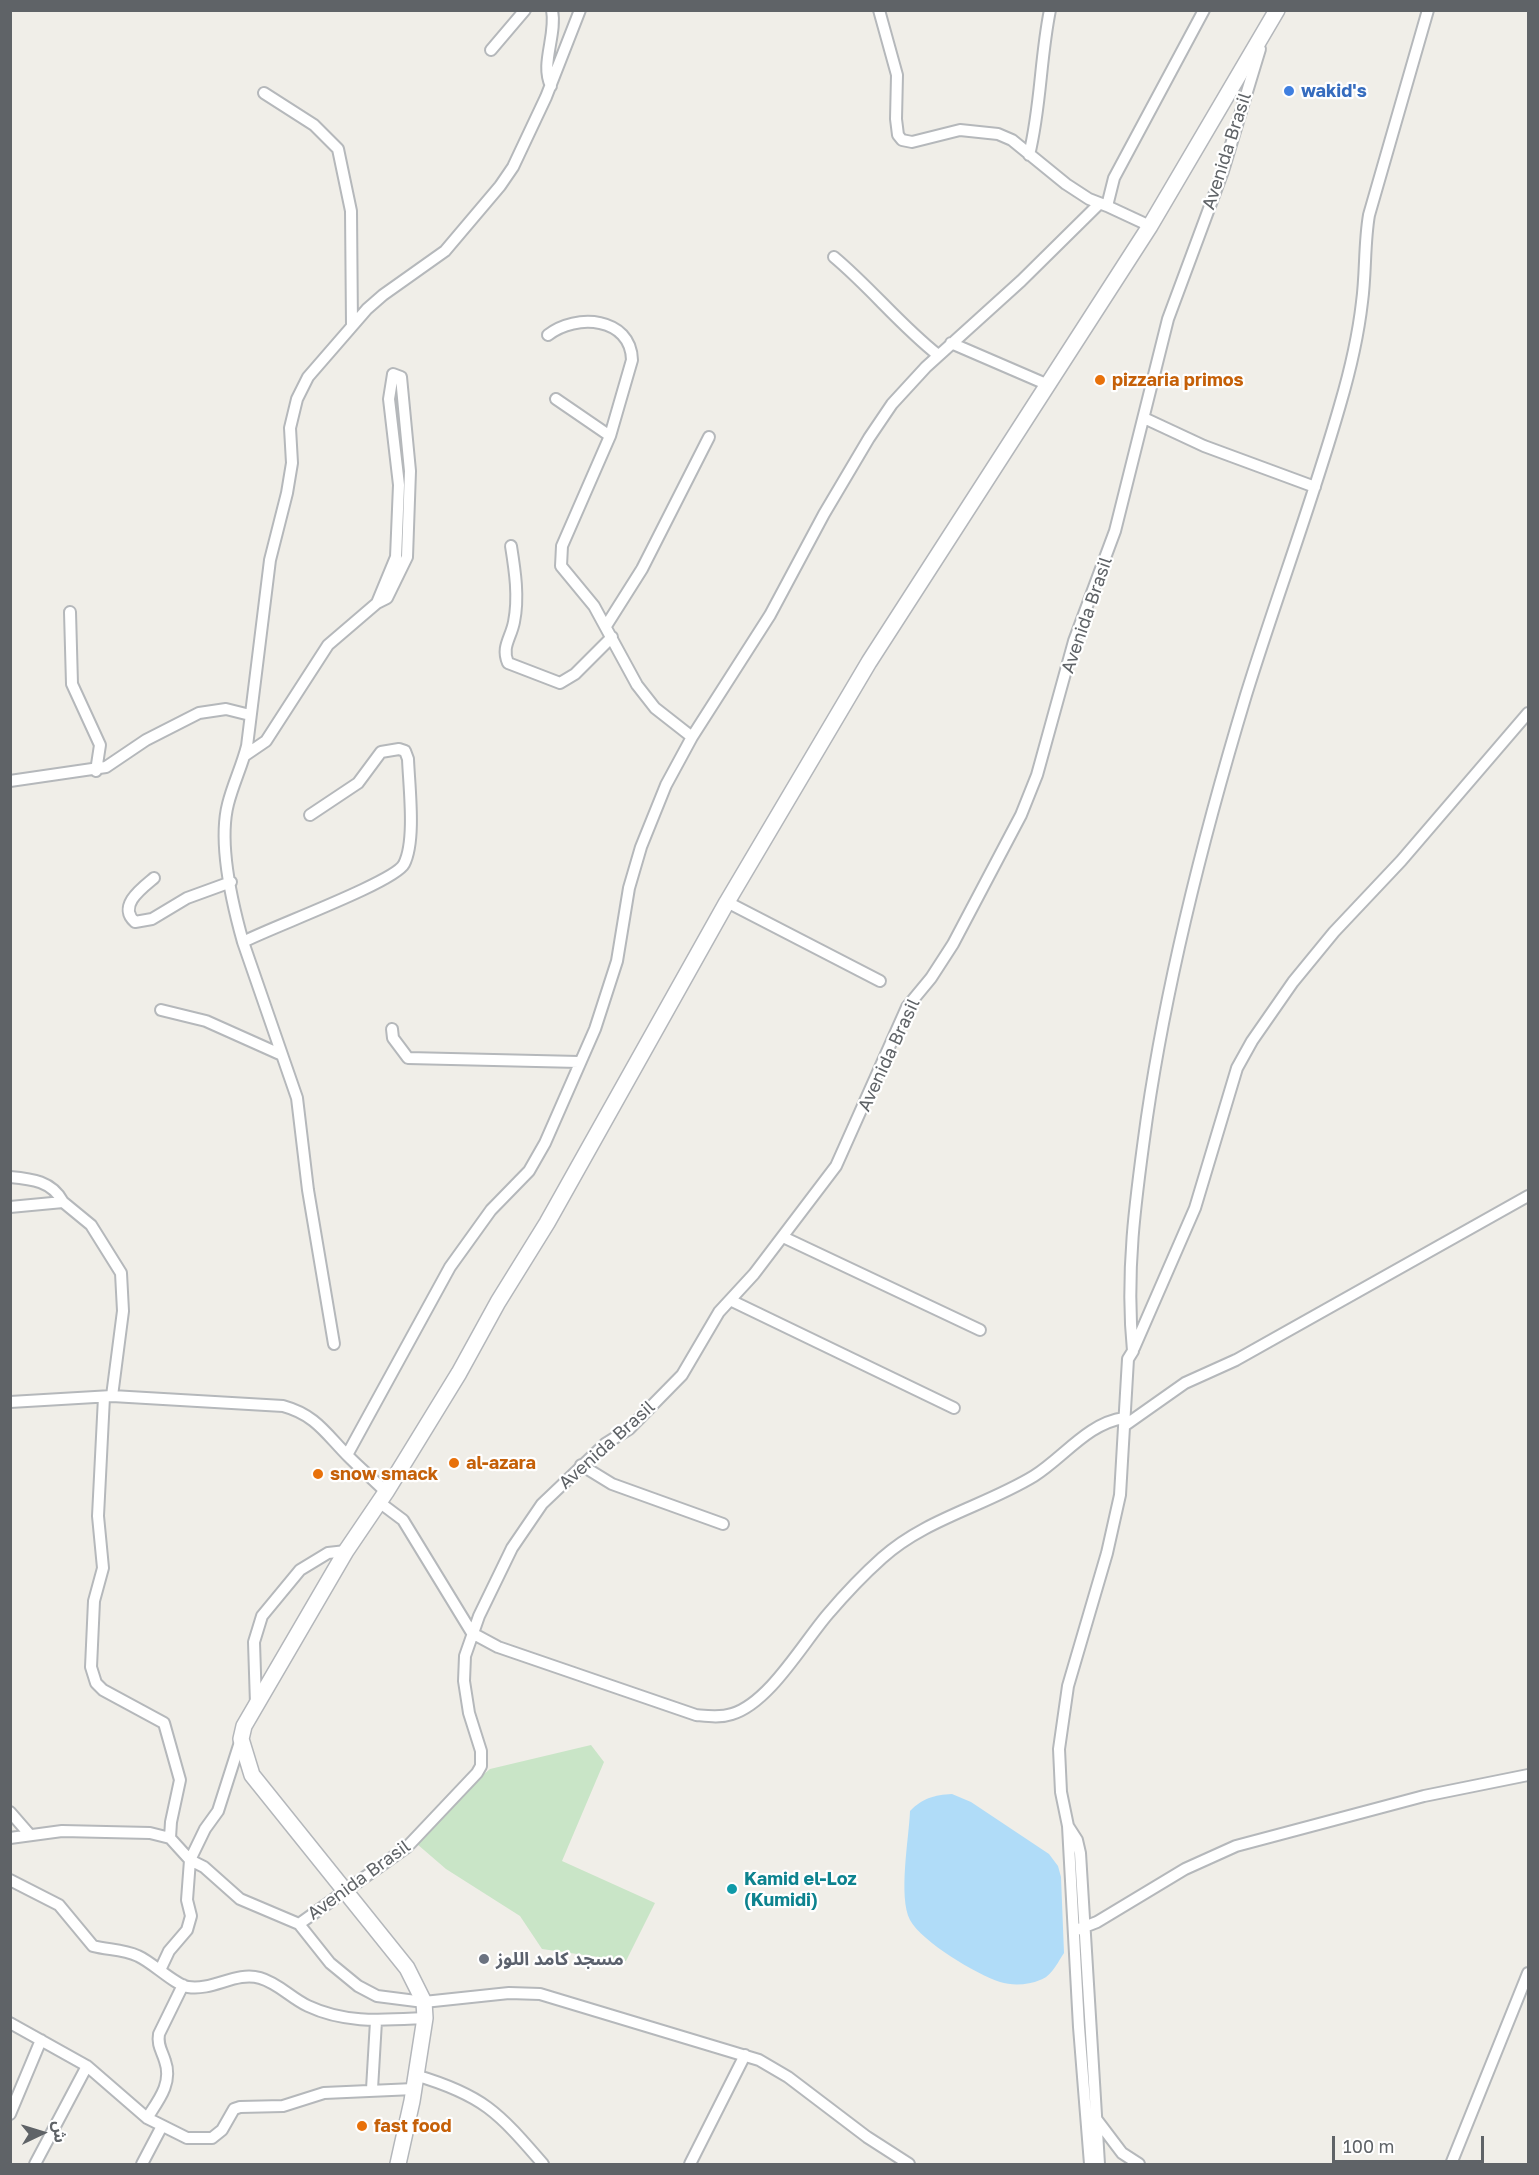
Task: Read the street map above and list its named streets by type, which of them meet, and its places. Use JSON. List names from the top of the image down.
{
  "streets": {
    "street": ["Avenida Brasil"]
  },
  "places": [
    "wakid's",
    "pizzaria primos",
    "al-azara",
    "snow smack",
    "Kamid el-Loz (Kumidi)",
    "مسجد كامد اللوز",
    "fast food"
  ],
  "scale_bar": "100 m",
  "north": "right"
}
